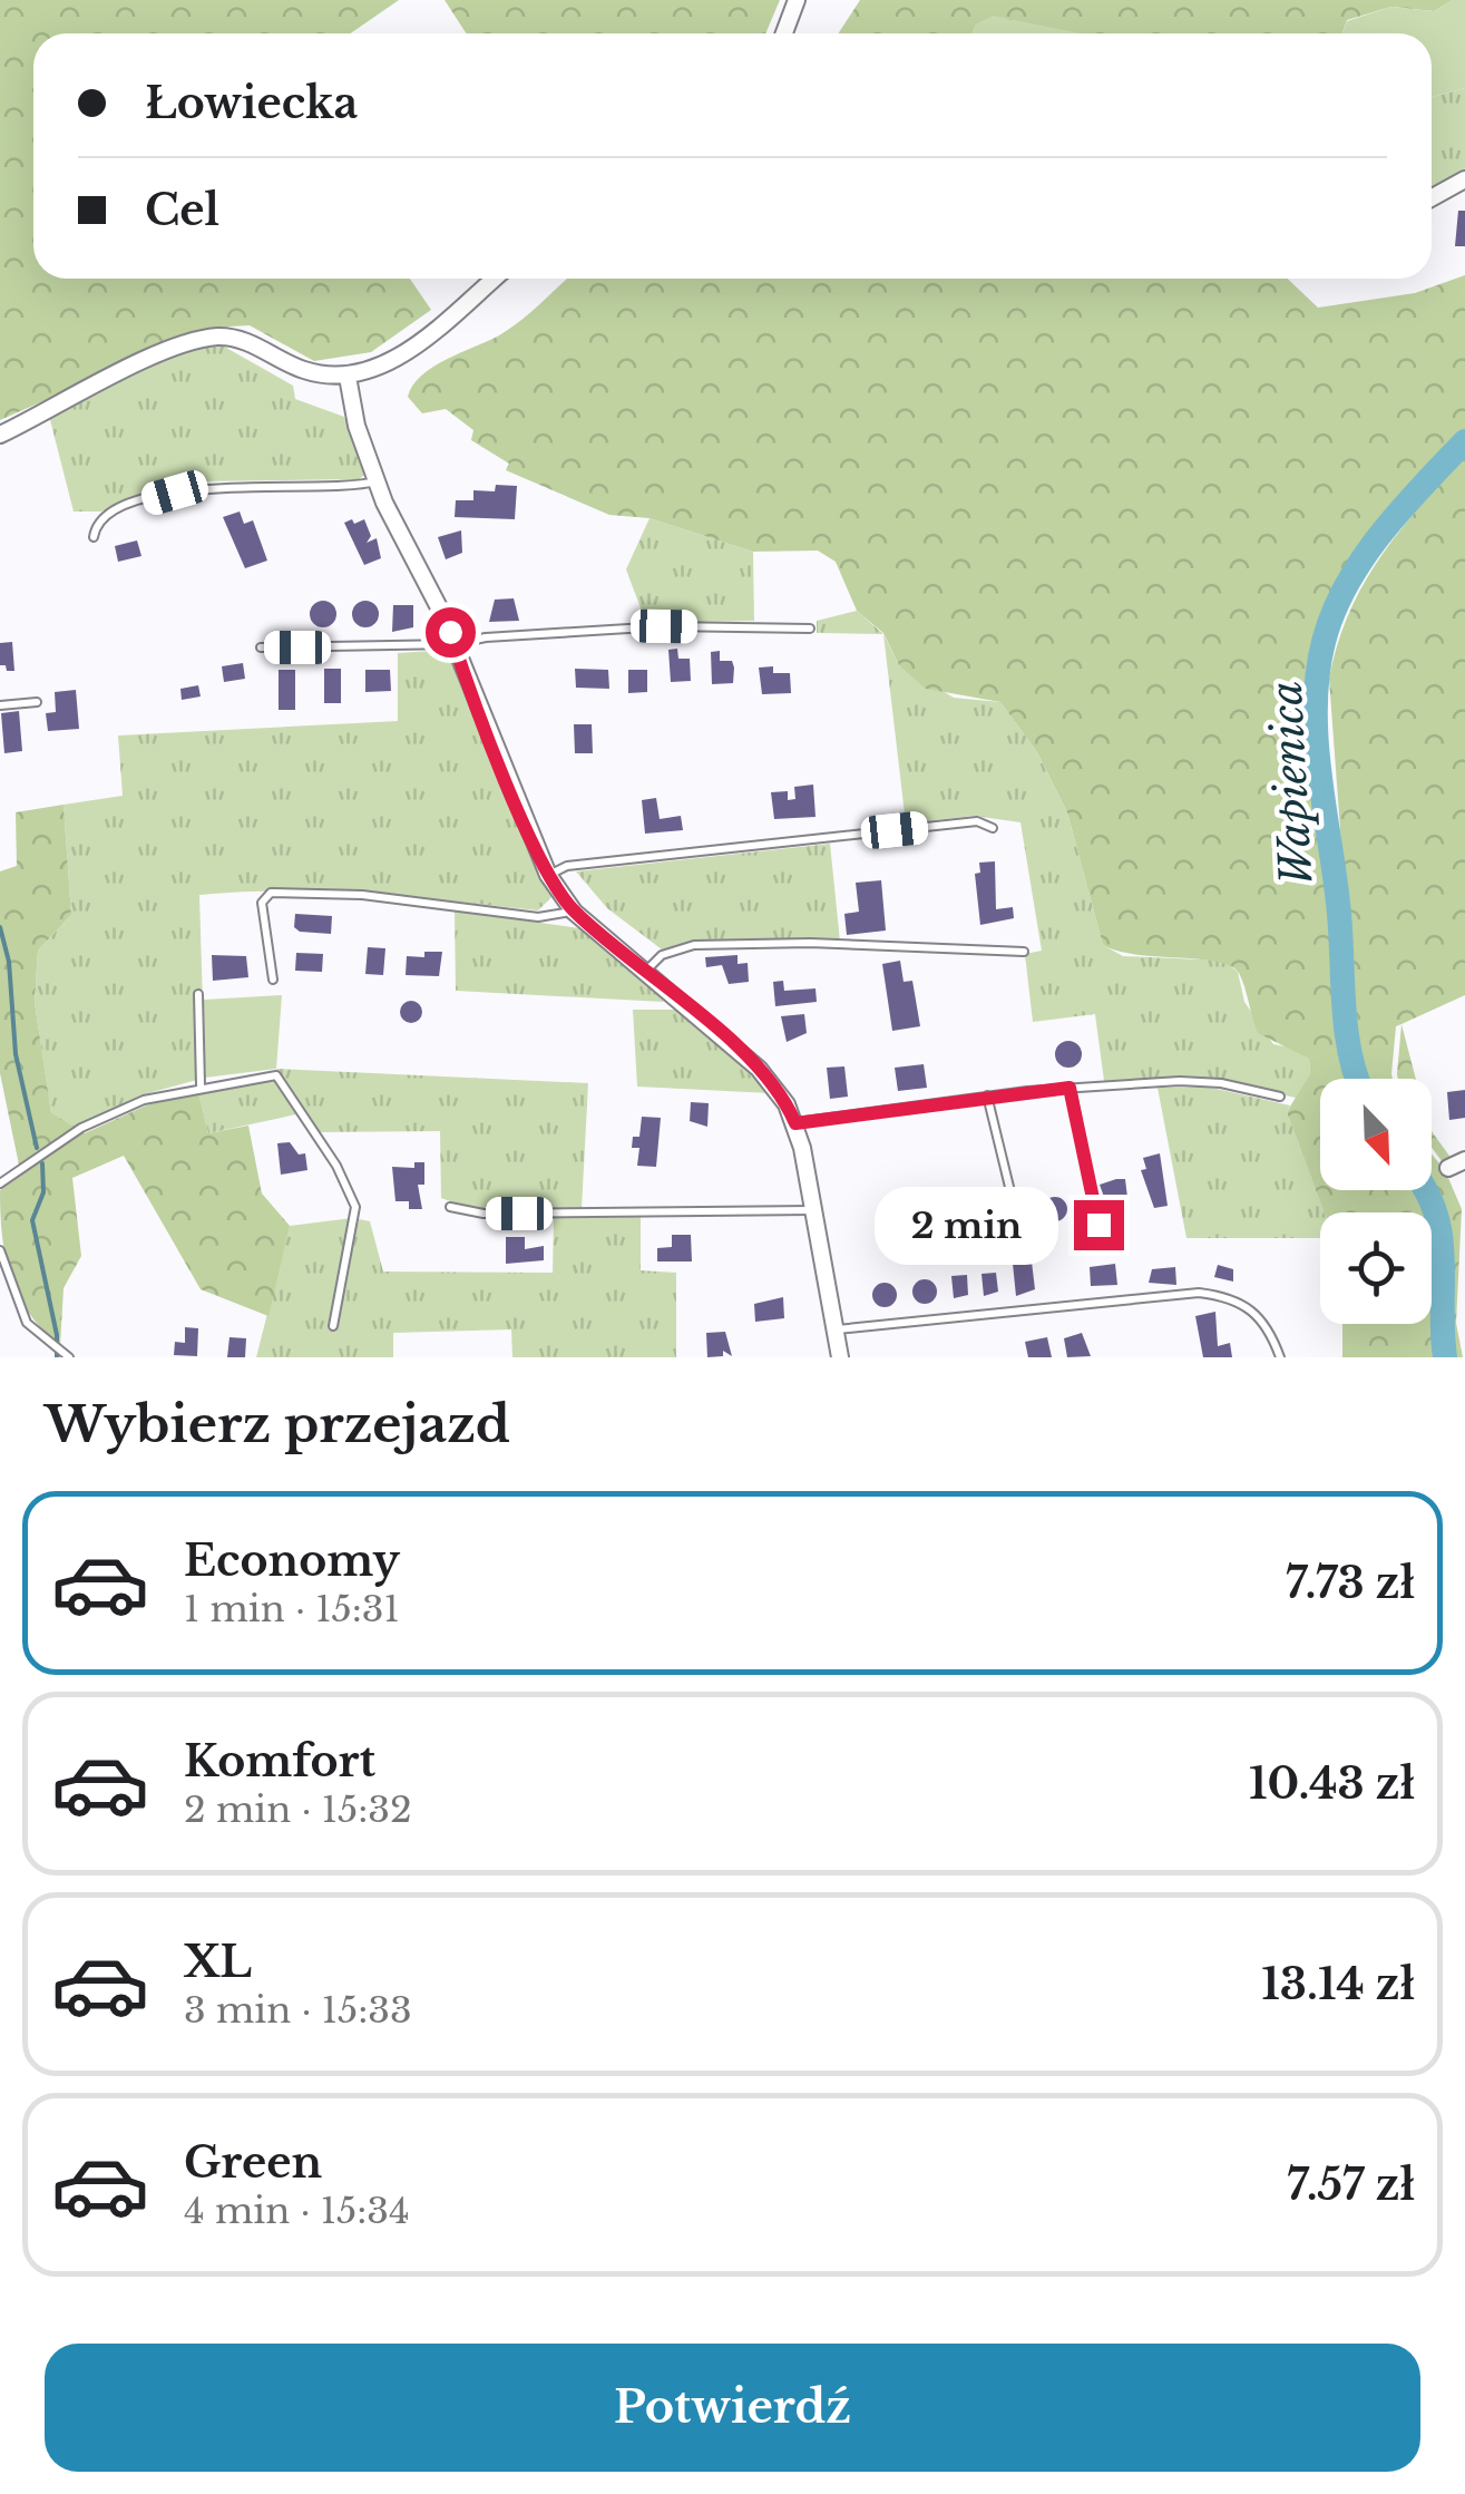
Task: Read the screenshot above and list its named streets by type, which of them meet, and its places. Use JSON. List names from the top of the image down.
{
  "water": ["Wapienica"],
  "north": "bottom right",
  "page": {
    "banner": ["Łowiecka", "Cel"],
    "bubble": "2 min",
    "heading": "Wybierz przejazd",
    "list": [
      {
        "name": "Economy",
        "note": "1 min · 15:31",
        "value": "7.73 zł"
      },
      {
        "name": "Komfort",
        "note": "2 min · 15:32",
        "value": "10.43 zł"
      },
      {
        "name": "XL",
        "note": "3 min · 15:33",
        "value": "13.14 zł"
      },
      {
        "name": "Green",
        "note": "4 min · 15:34",
        "value": "7.57 zł"
      }
    ],
    "buttons": "Potwierdź"
  }
}
